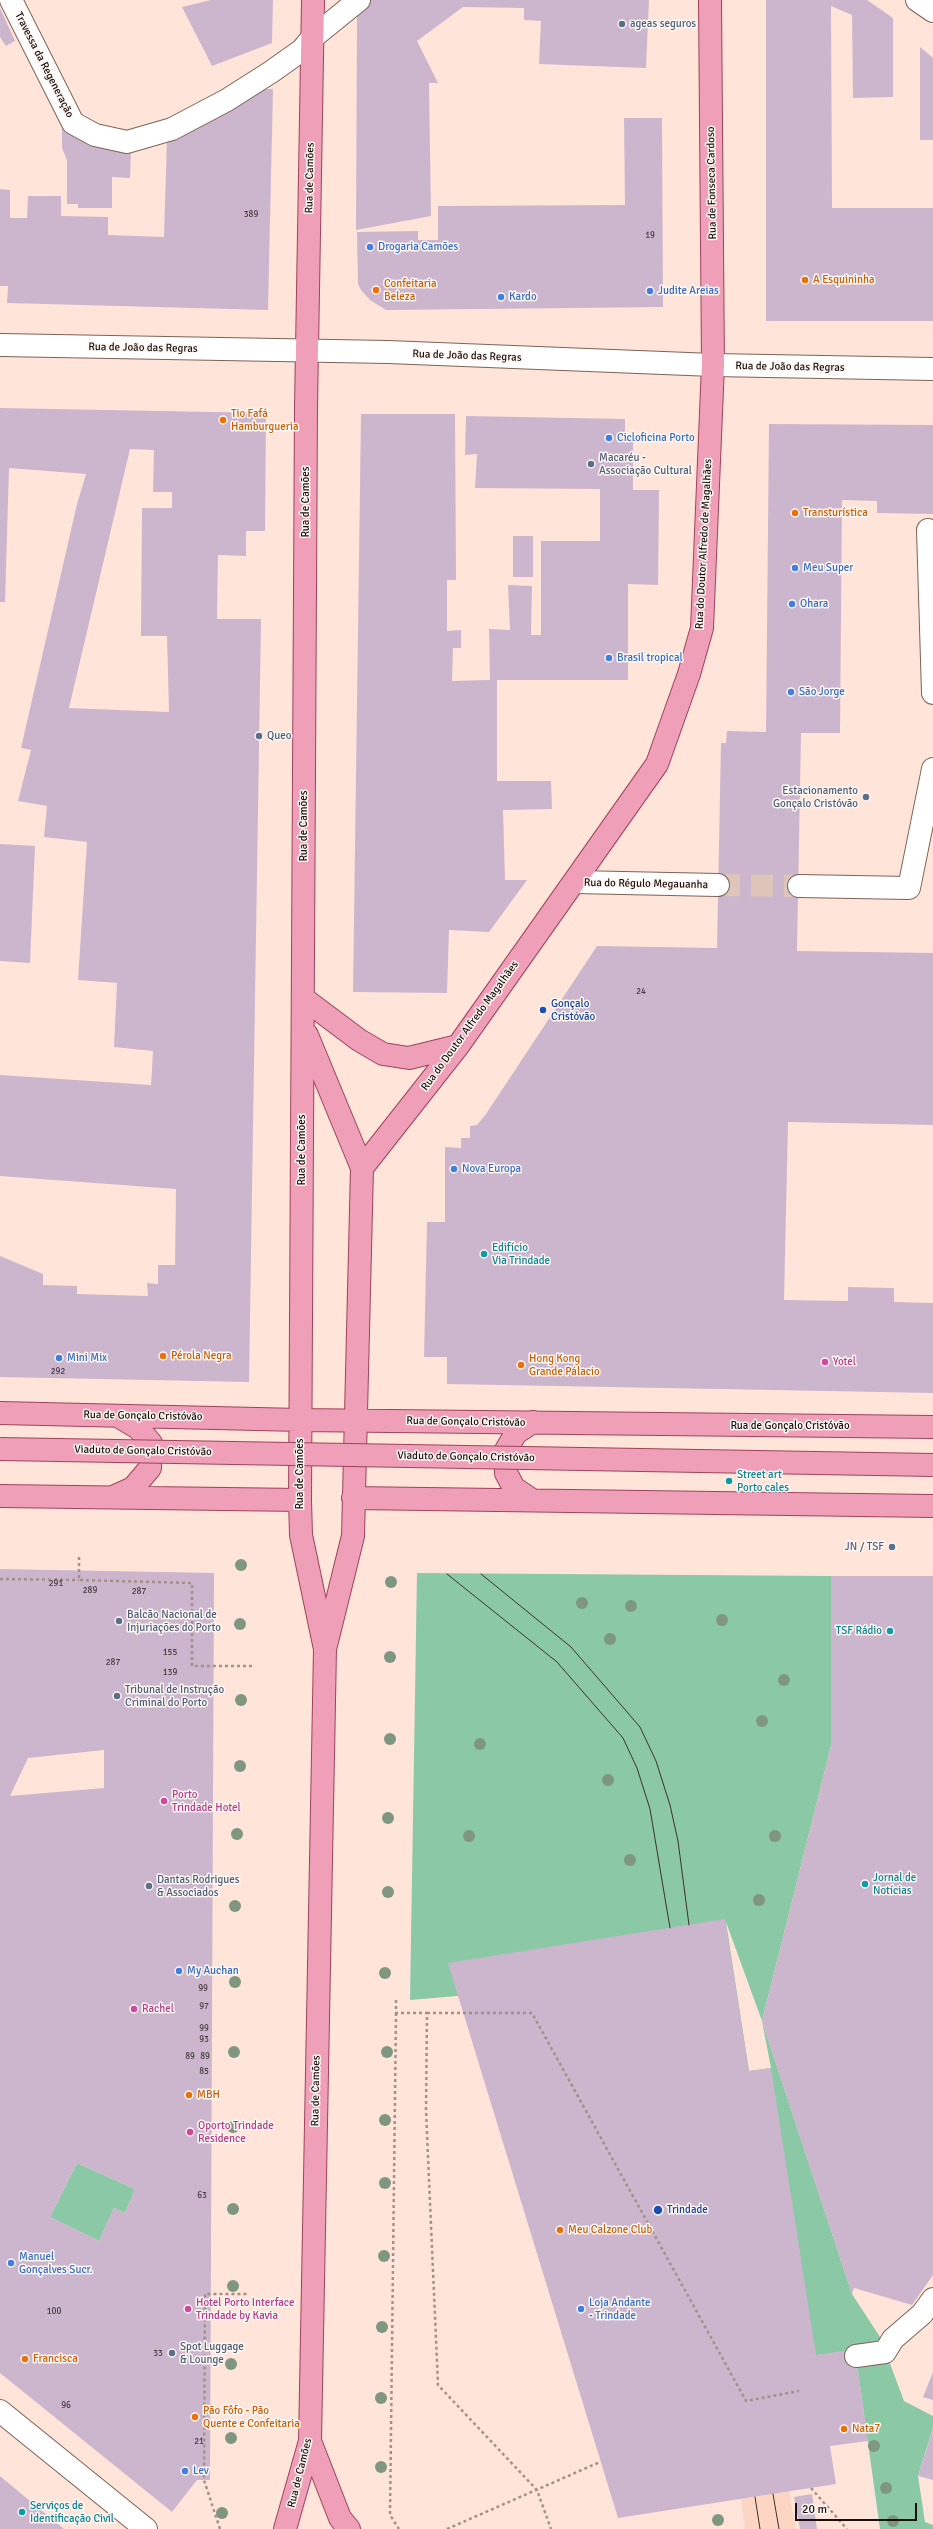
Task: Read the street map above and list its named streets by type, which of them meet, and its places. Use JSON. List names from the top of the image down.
{
  "streets": {
    "main road": [
      "Rua de Camões",
      "Rua de Fonseca Cardoso",
      "Rua do Doutor Alfredo de Magalhães",
      "Rua do Doutor Alfredo Magalhães",
      "Rua de Gonçalo Cristóvão",
      "Viaduto de Gonçalo Cristóvão"
    ],
    "street": ["Travessa da Regeneração", "Rua de João das Regras", "Rua do Régulo Megauanha"]
  },
  "crossings": [
    ["Travessa da Regeneração", "Rua de Camões"],
    ["Rua de Camões", "Rua de João das Regras"],
    ["Rua de Camões", "Rua do Doutor Alfredo Magalhães"],
    ["Rua de Camões", "Rua de Gonçalo Cristóvão"],
    ["Rua de Fonseca Cardoso", "Rua de João das Regras"],
    ["Rua de Fonseca Cardoso", "Rua do Doutor Alfredo de Magalhães"],
    ["Rua de João das Regras", "Rua do Doutor Alfredo de Magalhães"],
    ["Rua do Doutor Alfredo de Magalhães", "Rua do Régulo Megauanha"],
    ["Rua do Doutor Alfredo de Magalhães", "Rua do Doutor Alfredo Magalhães"],
    ["Rua do Régulo Megauanha", "Rua do Doutor Alfredo Magalhães"]
  ],
  "places": [
    "ageas seguros",
    "Drogaria Camões",
    "A Esquininha",
    "Confeitaria Beleza",
    "Judite Areias",
    "Kardo",
    "Tio Fafá Hamburgueria",
    "Cicloficina Porto",
    "Macaréu - Associação Cultural",
    "Transturística",
    "Meu Super",
    "Ohara",
    "Brasil tropical",
    "São Jorge",
    "Queo",
    "Estacionamento Gonçalo Cristóvão",
    "Gonçalo Cristóvão",
    "Nova Europa",
    "Edifício Via Trindade",
    "Pérola Negra",
    "Mini Mix",
    "Yotel",
    "Hong Kong Grande Pálacio",
    "Street art Porto cales",
    "JN / TSF",
    "Balcão Nacional de Injuriações do Porto",
    "TSF Rádio",
    "Tribunal de Instrução Criminal do Porto",
    "Porto Trindade Hotel",
    "Jornal de Notícias",
    "Dantas Rodrigues & Associados",
    "My Auchan",
    "Rachel",
    "MBH",
    "Oporto Trindade Residence",
    "Trindade",
    "Meu Calzone Club",
    "Manuel Gonçalves Sucr.",
    "Hotel Porto Interface Trindade by Kavia",
    "Loja Andante - Trindade",
    "Spot Luggage & Lounge",
    "Francisca",
    "Pão Fôfo - Pão Quente e Confeitaria",
    "Nata7",
    "Lev",
    "Serviços de Identificação Civil"
  ],
  "house_numbers": [
    "389",
    "19",
    "24",
    "292",
    "291",
    "289",
    "287",
    "155",
    "287",
    "139",
    "99",
    "97",
    "99",
    "93",
    "89",
    "89",
    "85",
    "63",
    "100",
    "33",
    "96",
    "21"
  ],
  "scale_bar": "20 m"
}
